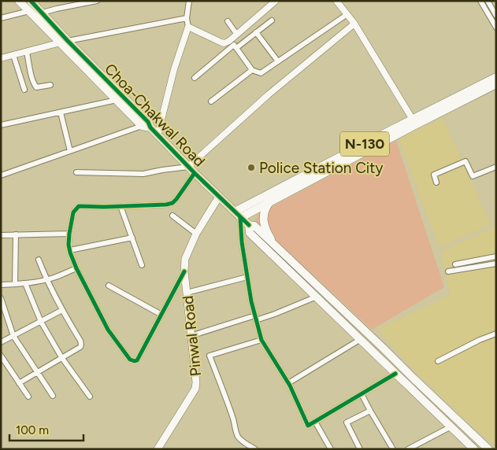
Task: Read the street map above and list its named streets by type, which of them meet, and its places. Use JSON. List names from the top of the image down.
{
  "streets": {
    "highway": ["Choa-Chakwal Road", "N-130"],
    "main road": ["Pinwal Road"]
  },
  "crossings": [
    ["Choa-Chakwal Road", "N-130"],
    ["Choa-Chakwal Road", "Pinwal Road"]
  ],
  "places": ["Police Station City"],
  "scale_bar": "100 m"
}
